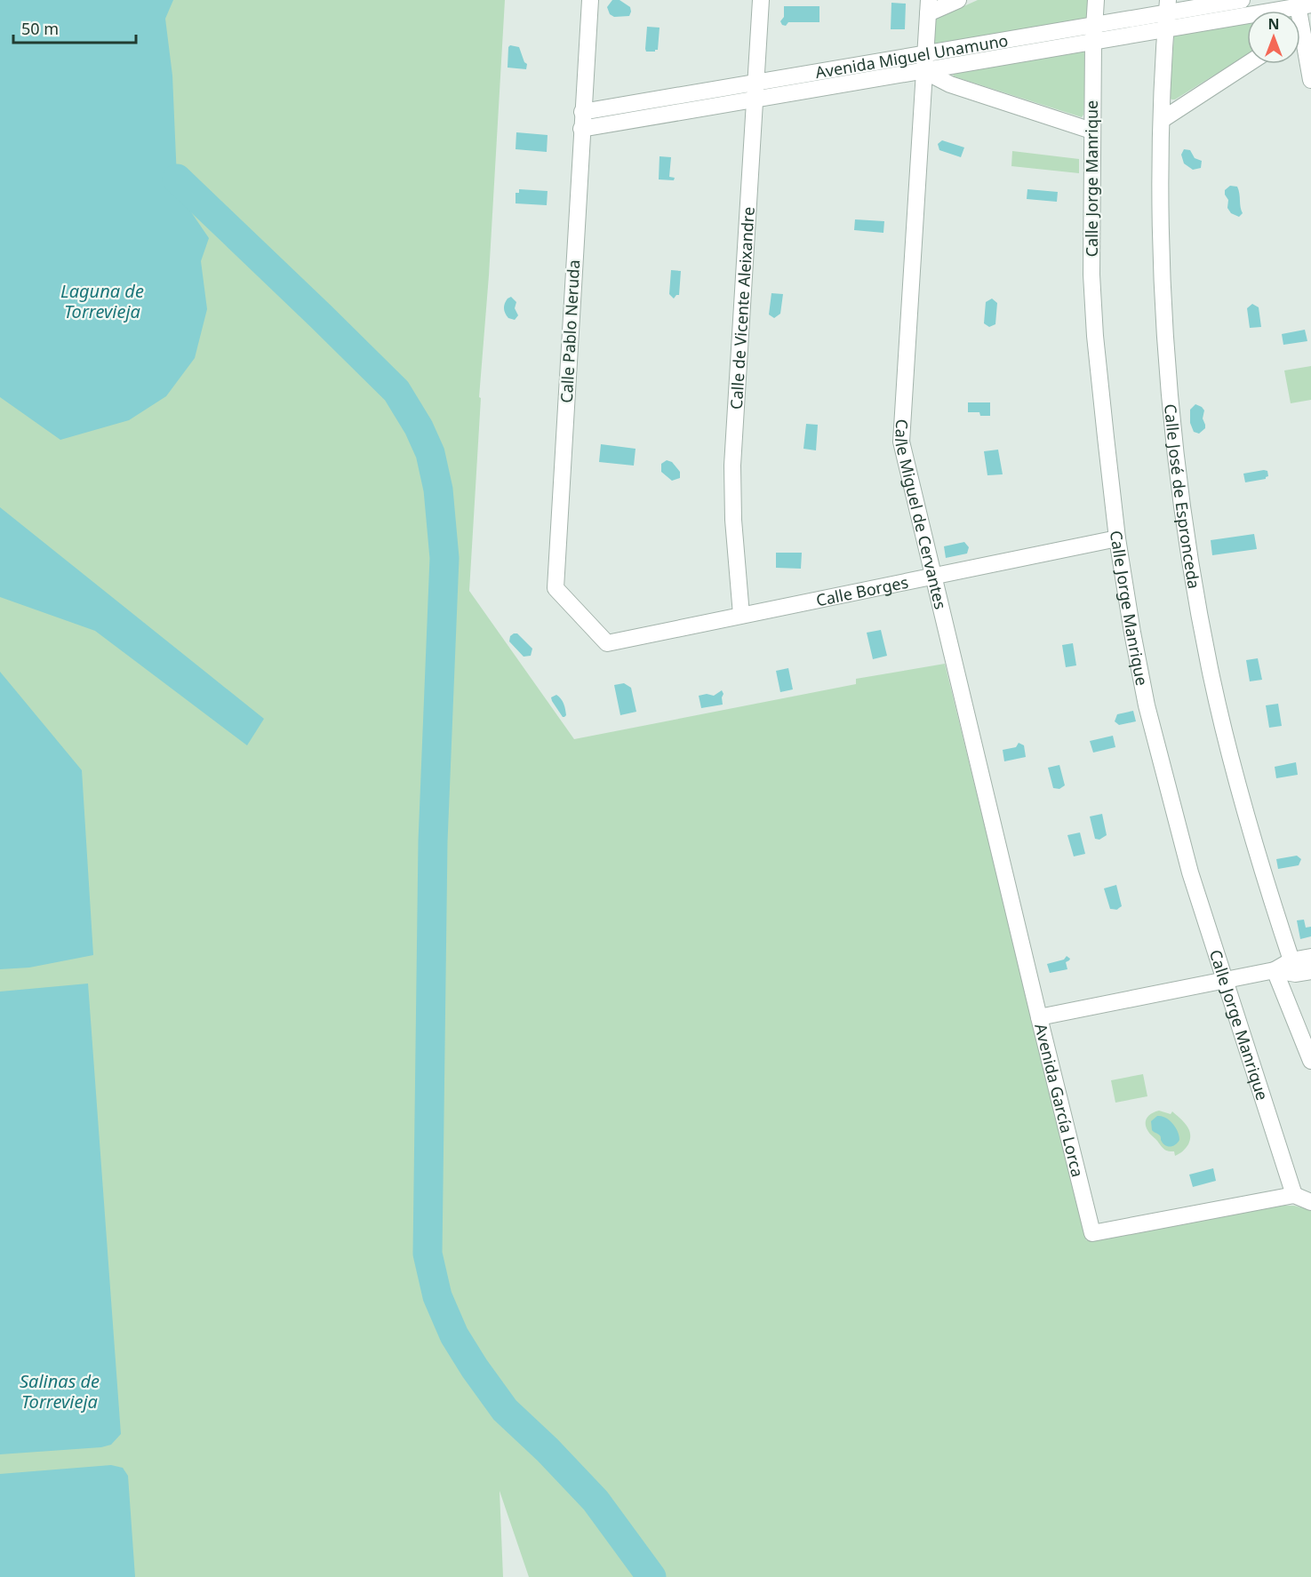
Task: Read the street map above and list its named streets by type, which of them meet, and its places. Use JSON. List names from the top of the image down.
{
  "streets": {
    "street": [
      "Avenida Miguel Unamuno",
      "Calle Jorge Manrique",
      "Calle de Vicente Aleixandre",
      "Calle Pablo Neruda",
      "Calle José de Espronceda",
      "Calle Miguel de Cervantes",
      "Calle Borges",
      "Avenida García Lorca"
    ]
  },
  "crossings": [
    ["Avenida Miguel Unamuno", "Calle Jorge Manrique"],
    ["Avenida Miguel Unamuno", "Calle de Vicente Aleixandre"],
    ["Avenida Miguel Unamuno", "Calle Pablo Neruda"],
    ["Avenida Miguel Unamuno", "Calle José de Espronceda"],
    ["Avenida Miguel Unamuno", "Calle Miguel de Cervantes"],
    ["Calle Jorge Manrique", "Calle Borges"],
    ["Calle Jorge Manrique", "Avenida García Lorca"],
    ["Calle de Vicente Aleixandre", "Calle Borges"],
    ["Calle Pablo Neruda", "Calle Borges"],
    ["Calle José de Espronceda", "Avenida García Lorca"],
    ["Calle Miguel de Cervantes", "Calle Borges"],
    ["Calle Miguel de Cervantes", "Avenida García Lorca"]
  ],
  "water": ["Laguna de Torrevieja", "Salinas de Torrevieja"],
  "scale_bar": "50 m",
  "north": "top"
}
